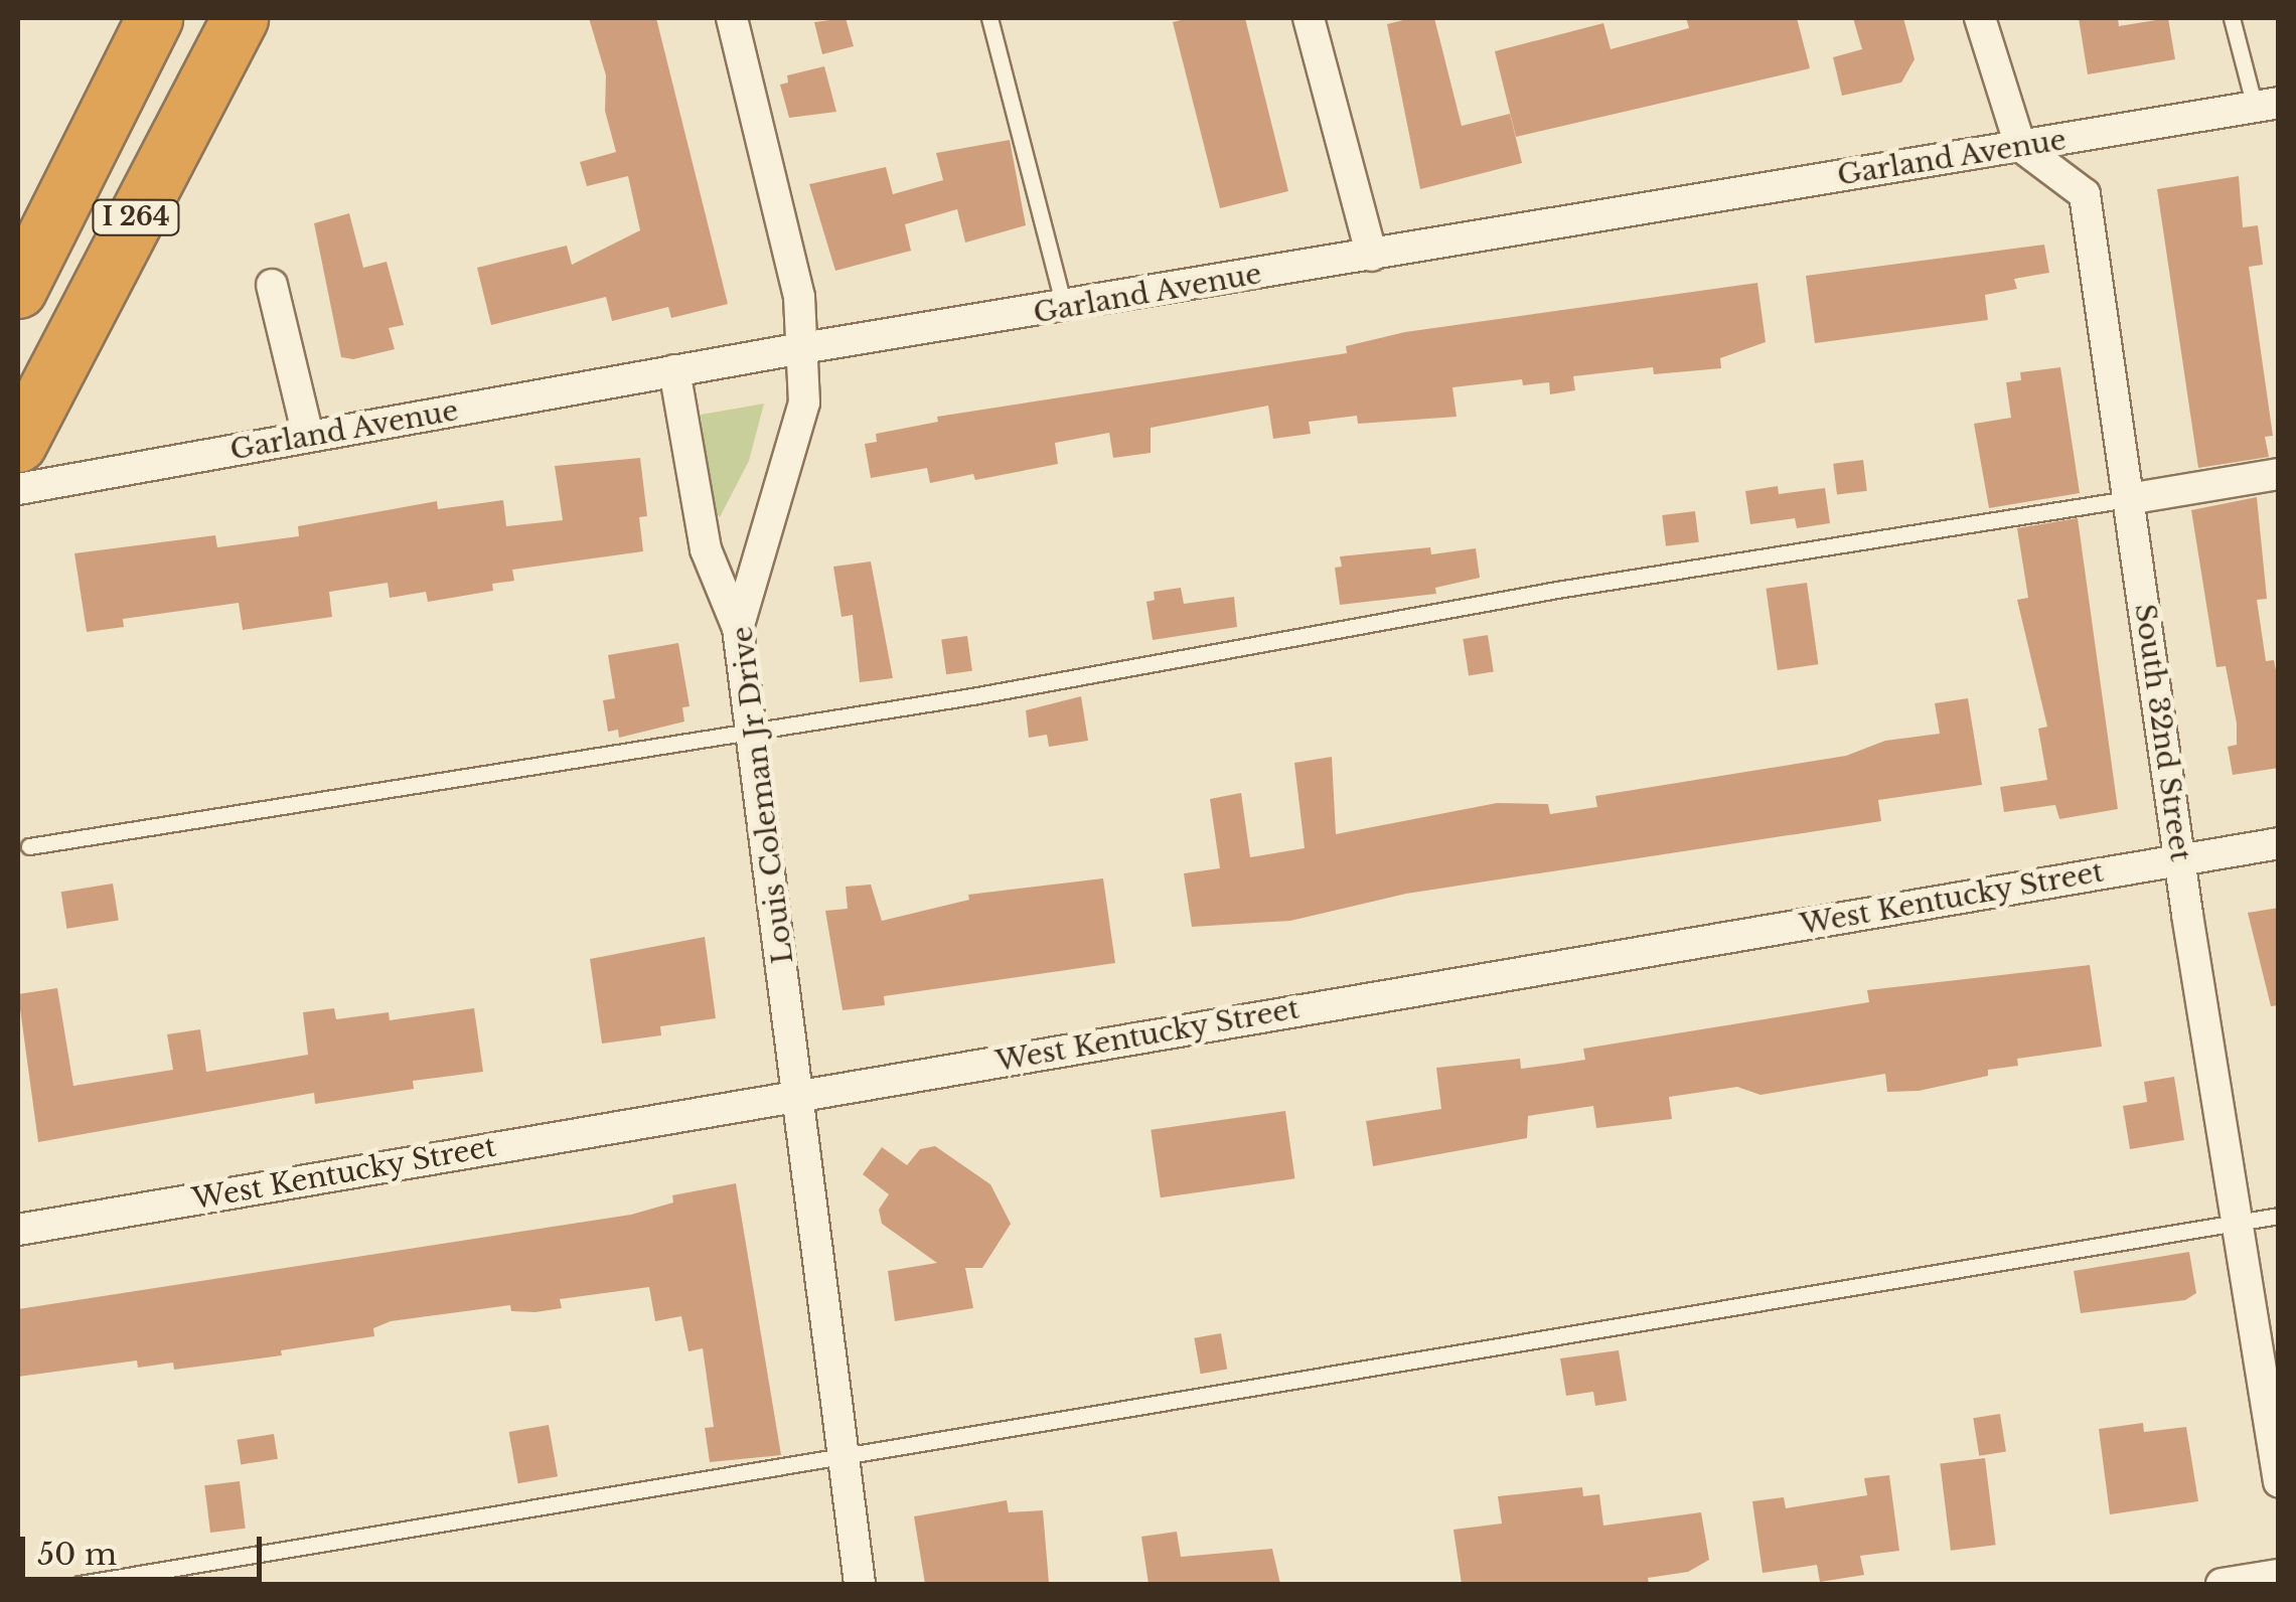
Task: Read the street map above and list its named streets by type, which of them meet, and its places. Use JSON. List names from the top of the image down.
{
  "streets": {
    "highway": ["I 264"],
    "street": [
      "Garland Avenue",
      "South 32nd Street",
      "Louis Coleman Jr Drive",
      "West Kentucky Street"
    ]
  },
  "crossings": [
    ["Garland Avenue", "South 32nd Street"],
    ["Garland Avenue", "Louis Coleman Jr Drive"],
    ["South 32nd Street", "West Kentucky Street"],
    ["Louis Coleman Jr Drive", "West Kentucky Street"]
  ],
  "scale_bar": "50 m"
}
